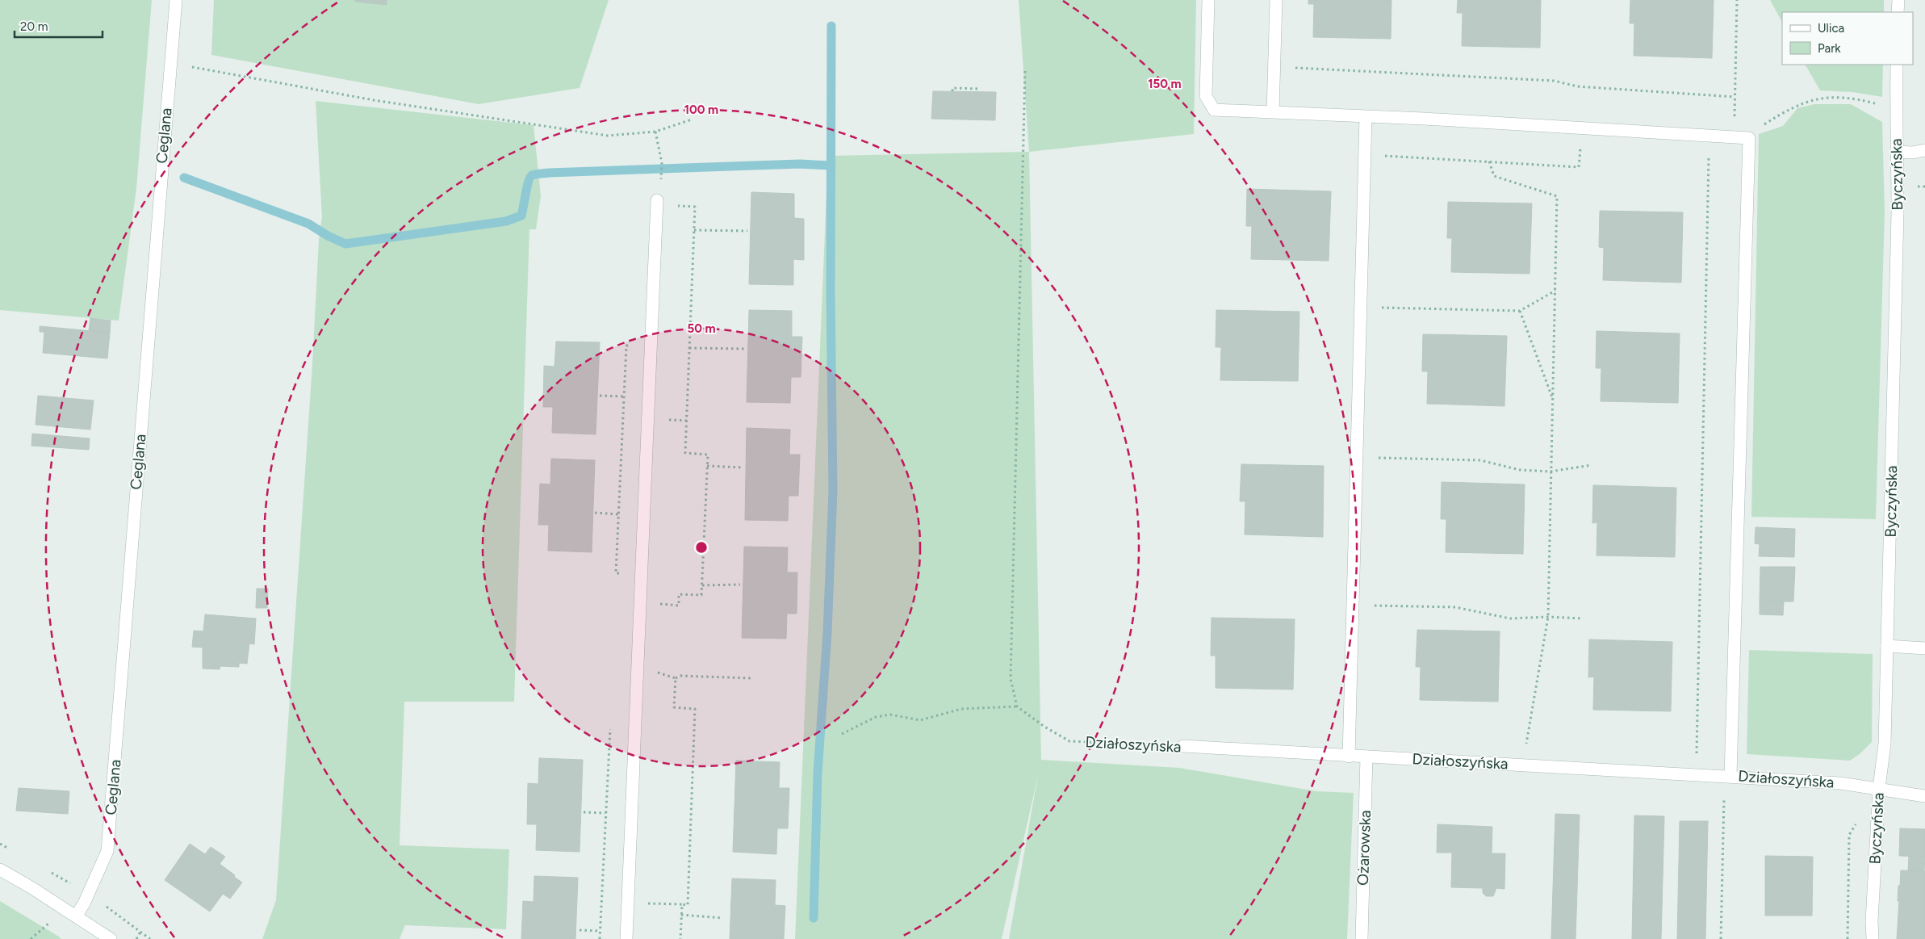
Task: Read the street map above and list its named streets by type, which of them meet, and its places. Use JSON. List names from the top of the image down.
{
  "streets": {
    "street": [
      "Ceglana",
      "Byczyńska",
      "Działoszyńska",
      "Ożarowska"
    ]
  },
  "crossings": [
    ["Byczyńska", "Działoszyńska"],
    ["Działoszyńska", "Ożarowska"]
  ],
  "legend": ["Ulica", "Park"],
  "scale_bar": "20 m",
  "rings": ["150 m", "100 m", "50 m"]
}
